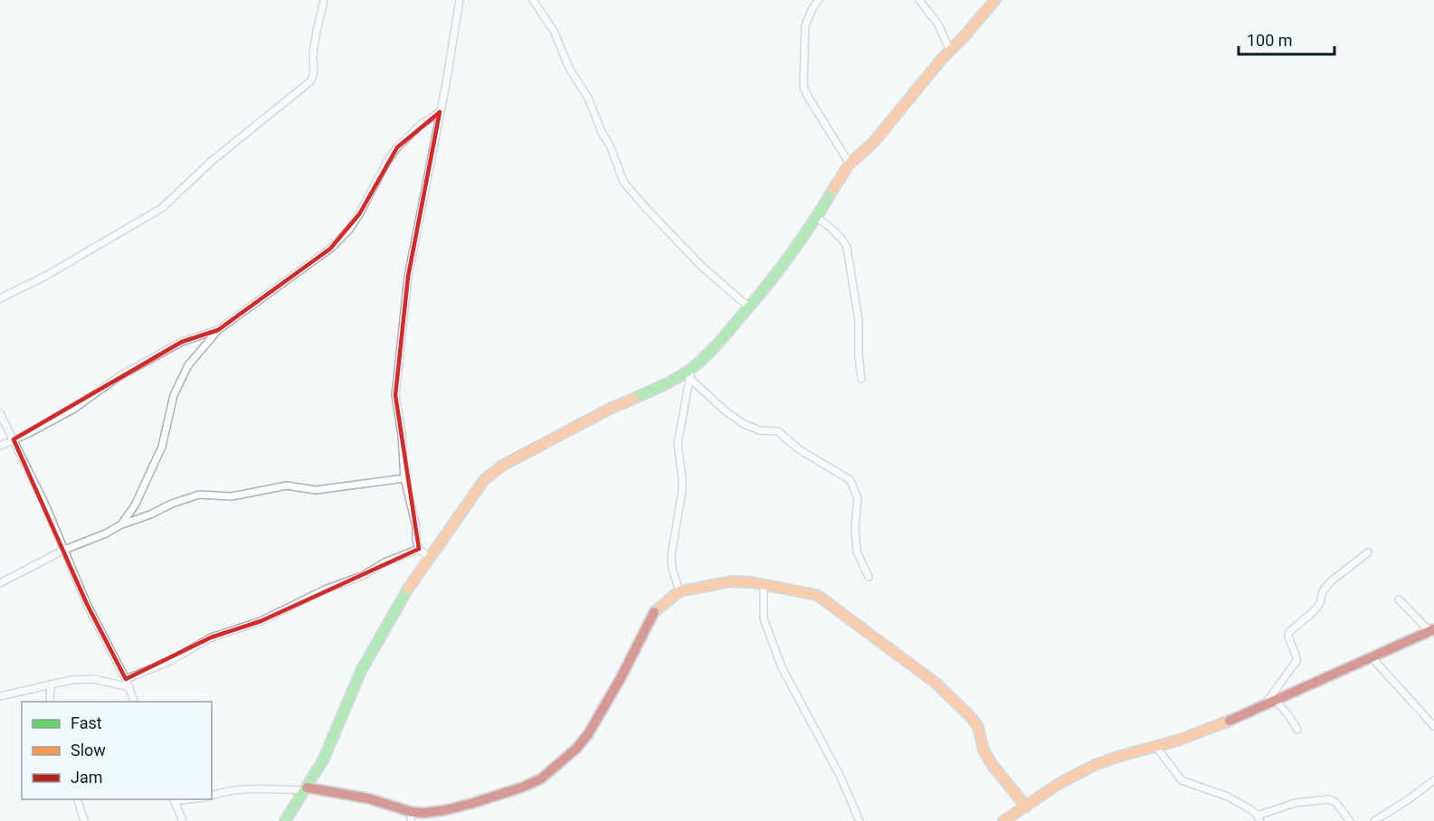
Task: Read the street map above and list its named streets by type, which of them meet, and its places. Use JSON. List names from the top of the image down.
{
  "legend": ["Fast", "Slow", "Jam"],
  "scale_bar": "100 m"
}
